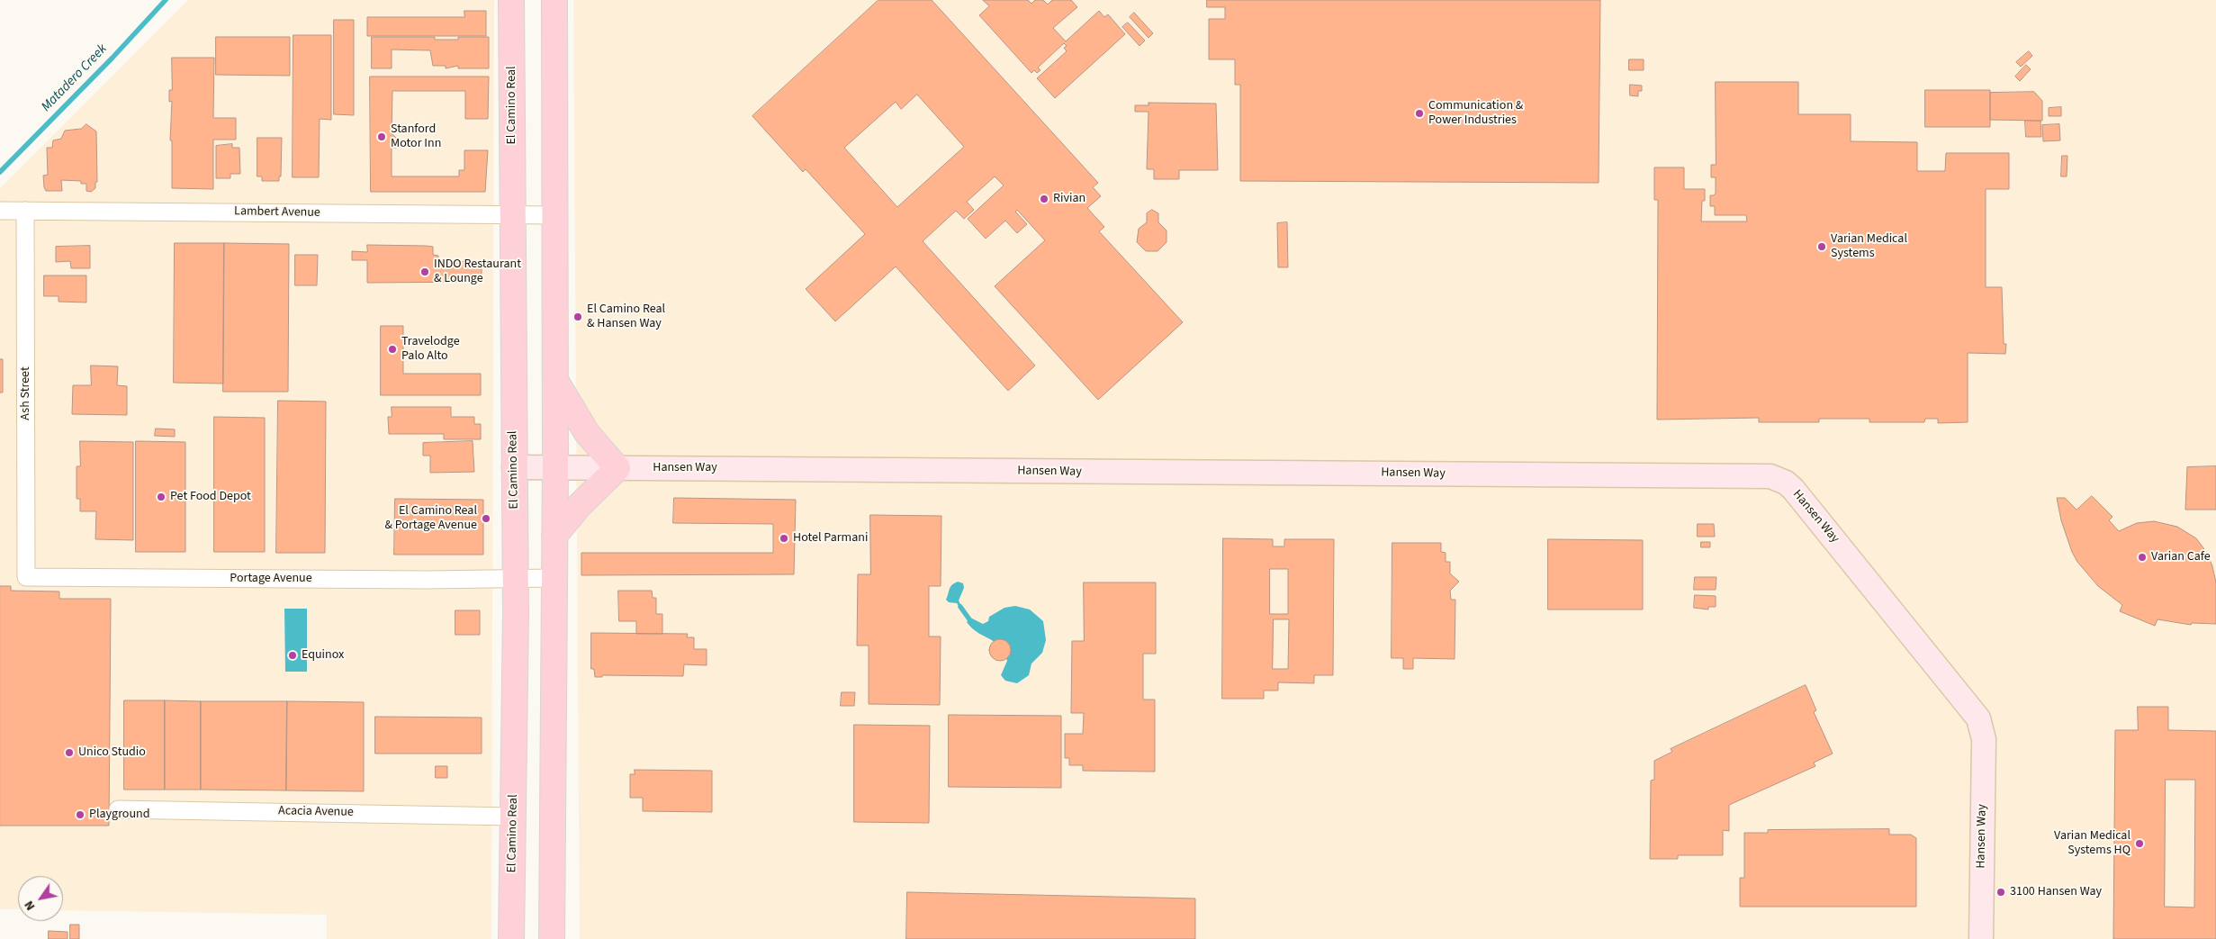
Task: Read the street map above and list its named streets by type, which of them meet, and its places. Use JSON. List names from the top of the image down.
{
  "streets": {
    "main road": ["El Camino Real"],
    "street": [
      "Lambert Avenue",
      "Ash Street",
      "Hansen Way",
      "Portage Avenue",
      "Acacia Avenue"
    ]
  },
  "crossings": [
    ["El Camino Real", "Lambert Avenue"],
    ["El Camino Real", "Hansen Way"],
    ["El Camino Real", "Portage Avenue"],
    ["El Camino Real", "Acacia Avenue"],
    ["Lambert Avenue", "Ash Street"],
    ["Ash Street", "Portage Avenue"]
  ],
  "water": ["Matadero Creek"],
  "places": [
    "Communication & Power Industries",
    "Stanford Motor Inn",
    "Rivian",
    "Varian Medical Systems",
    "INDO Restaurant & Lounge",
    "El Camino Real & Hansen Way",
    "Travelodge Palo Alto",
    "Pet Food Depot",
    "El Camino Real & Portage Avenue",
    "Hotel Parmani",
    "Varian Cafe",
    "Equinox",
    "Unico Studio",
    "Playground",
    "Varian Medical Systems HQ",
    "3100 Hansen Way"
  ],
  "north": "bottom left"
}
